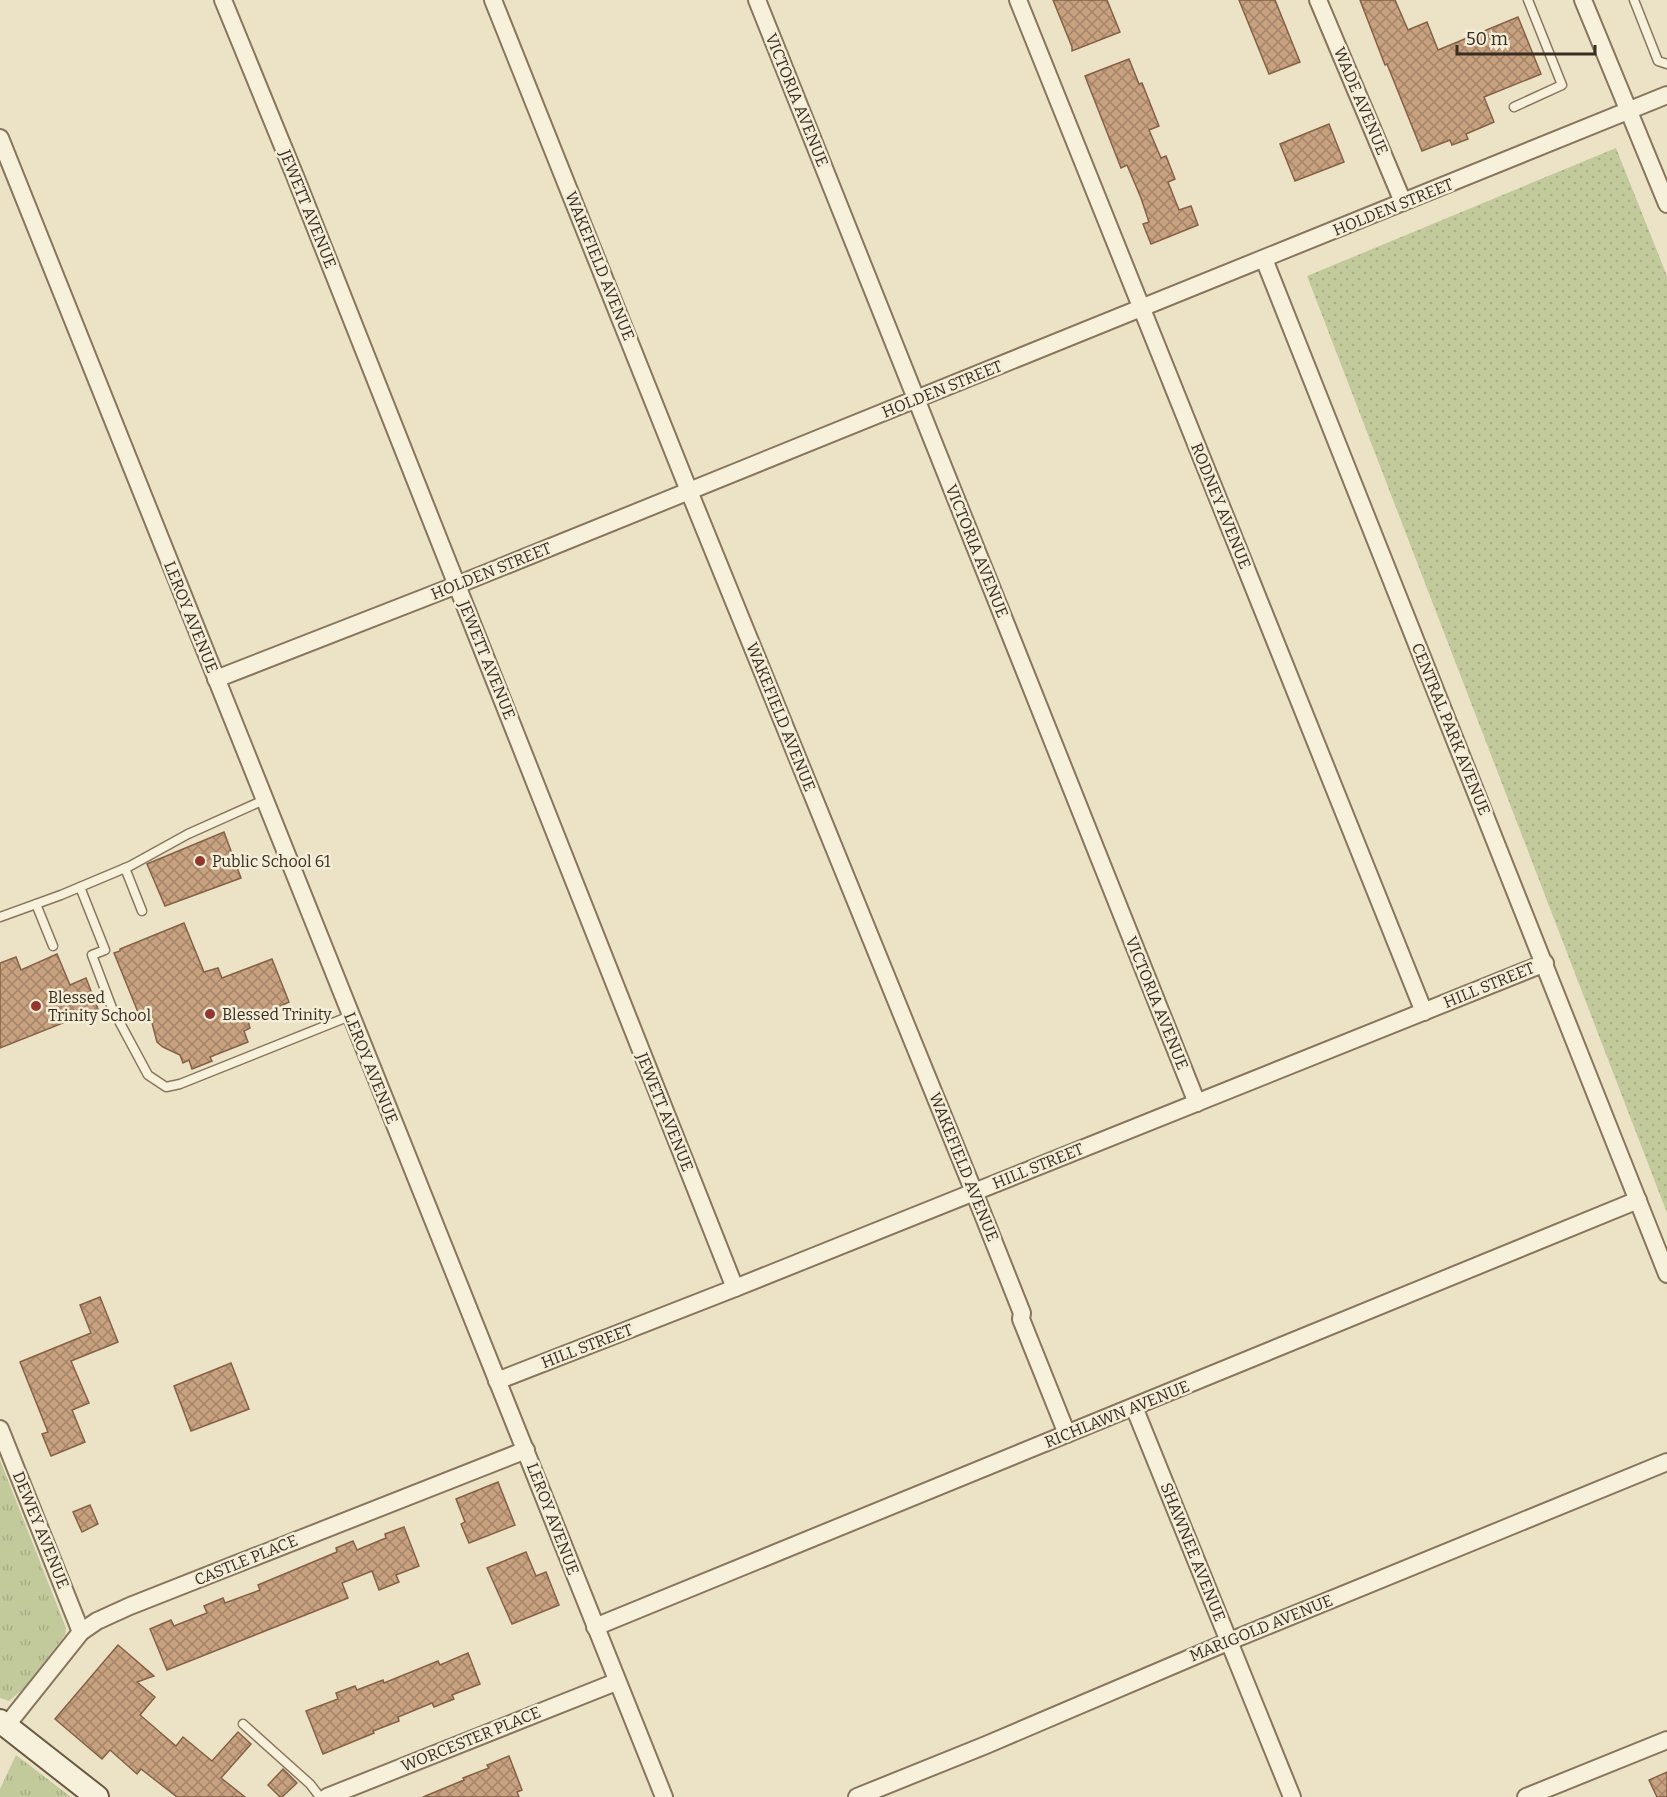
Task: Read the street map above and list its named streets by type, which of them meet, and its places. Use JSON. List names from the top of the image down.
{
  "streets": {
    "street": [
      "VICTORIA AVENUE",
      "WADE AVENUE",
      "HOLDEN STREET",
      "JEWETT AVENUE",
      "WAKEFIELD AVENUE",
      "RODNEY AVENUE",
      "LEROY AVENUE",
      "CENTRAL PARK AVENUE",
      "HILL STREET",
      "RICHLAWN AVENUE",
      "DEWEY AVENUE",
      "SHAWNEE AVENUE",
      "CASTLE PLACE",
      "MARIGOLD AVENUE",
      "WORCESTER PLACE"
    ]
  },
  "crossings": [
    ["VICTORIA AVENUE", "HOLDEN STREET"],
    ["VICTORIA AVENUE", "HILL STREET"],
    ["WADE AVENUE", "HOLDEN STREET"],
    ["HOLDEN STREET", "JEWETT AVENUE"],
    ["HOLDEN STREET", "WAKEFIELD AVENUE"],
    ["HOLDEN STREET", "RODNEY AVENUE"],
    ["HOLDEN STREET", "LEROY AVENUE"],
    ["HOLDEN STREET", "CENTRAL PARK AVENUE"],
    ["JEWETT AVENUE", "HILL STREET"],
    ["WAKEFIELD AVENUE", "HILL STREET"],
    ["WAKEFIELD AVENUE", "RICHLAWN AVENUE"],
    ["RODNEY AVENUE", "HILL STREET"],
    ["LEROY AVENUE", "HILL STREET"],
    ["LEROY AVENUE", "RICHLAWN AVENUE"],
    ["LEROY AVENUE", "CASTLE PLACE"],
    ["LEROY AVENUE", "WORCESTER PLACE"],
    ["CENTRAL PARK AVENUE", "HILL STREET"],
    ["CENTRAL PARK AVENUE", "RICHLAWN AVENUE"],
    ["RICHLAWN AVENUE", "SHAWNEE AVENUE"],
    ["DEWEY AVENUE", "CASTLE PLACE"],
    ["SHAWNEE AVENUE", "MARIGOLD AVENUE"]
  ],
  "places": ["Public School 61", "Blessed Trinity School", "Blessed Trinity"],
  "scale_bar": "50 m"
}
